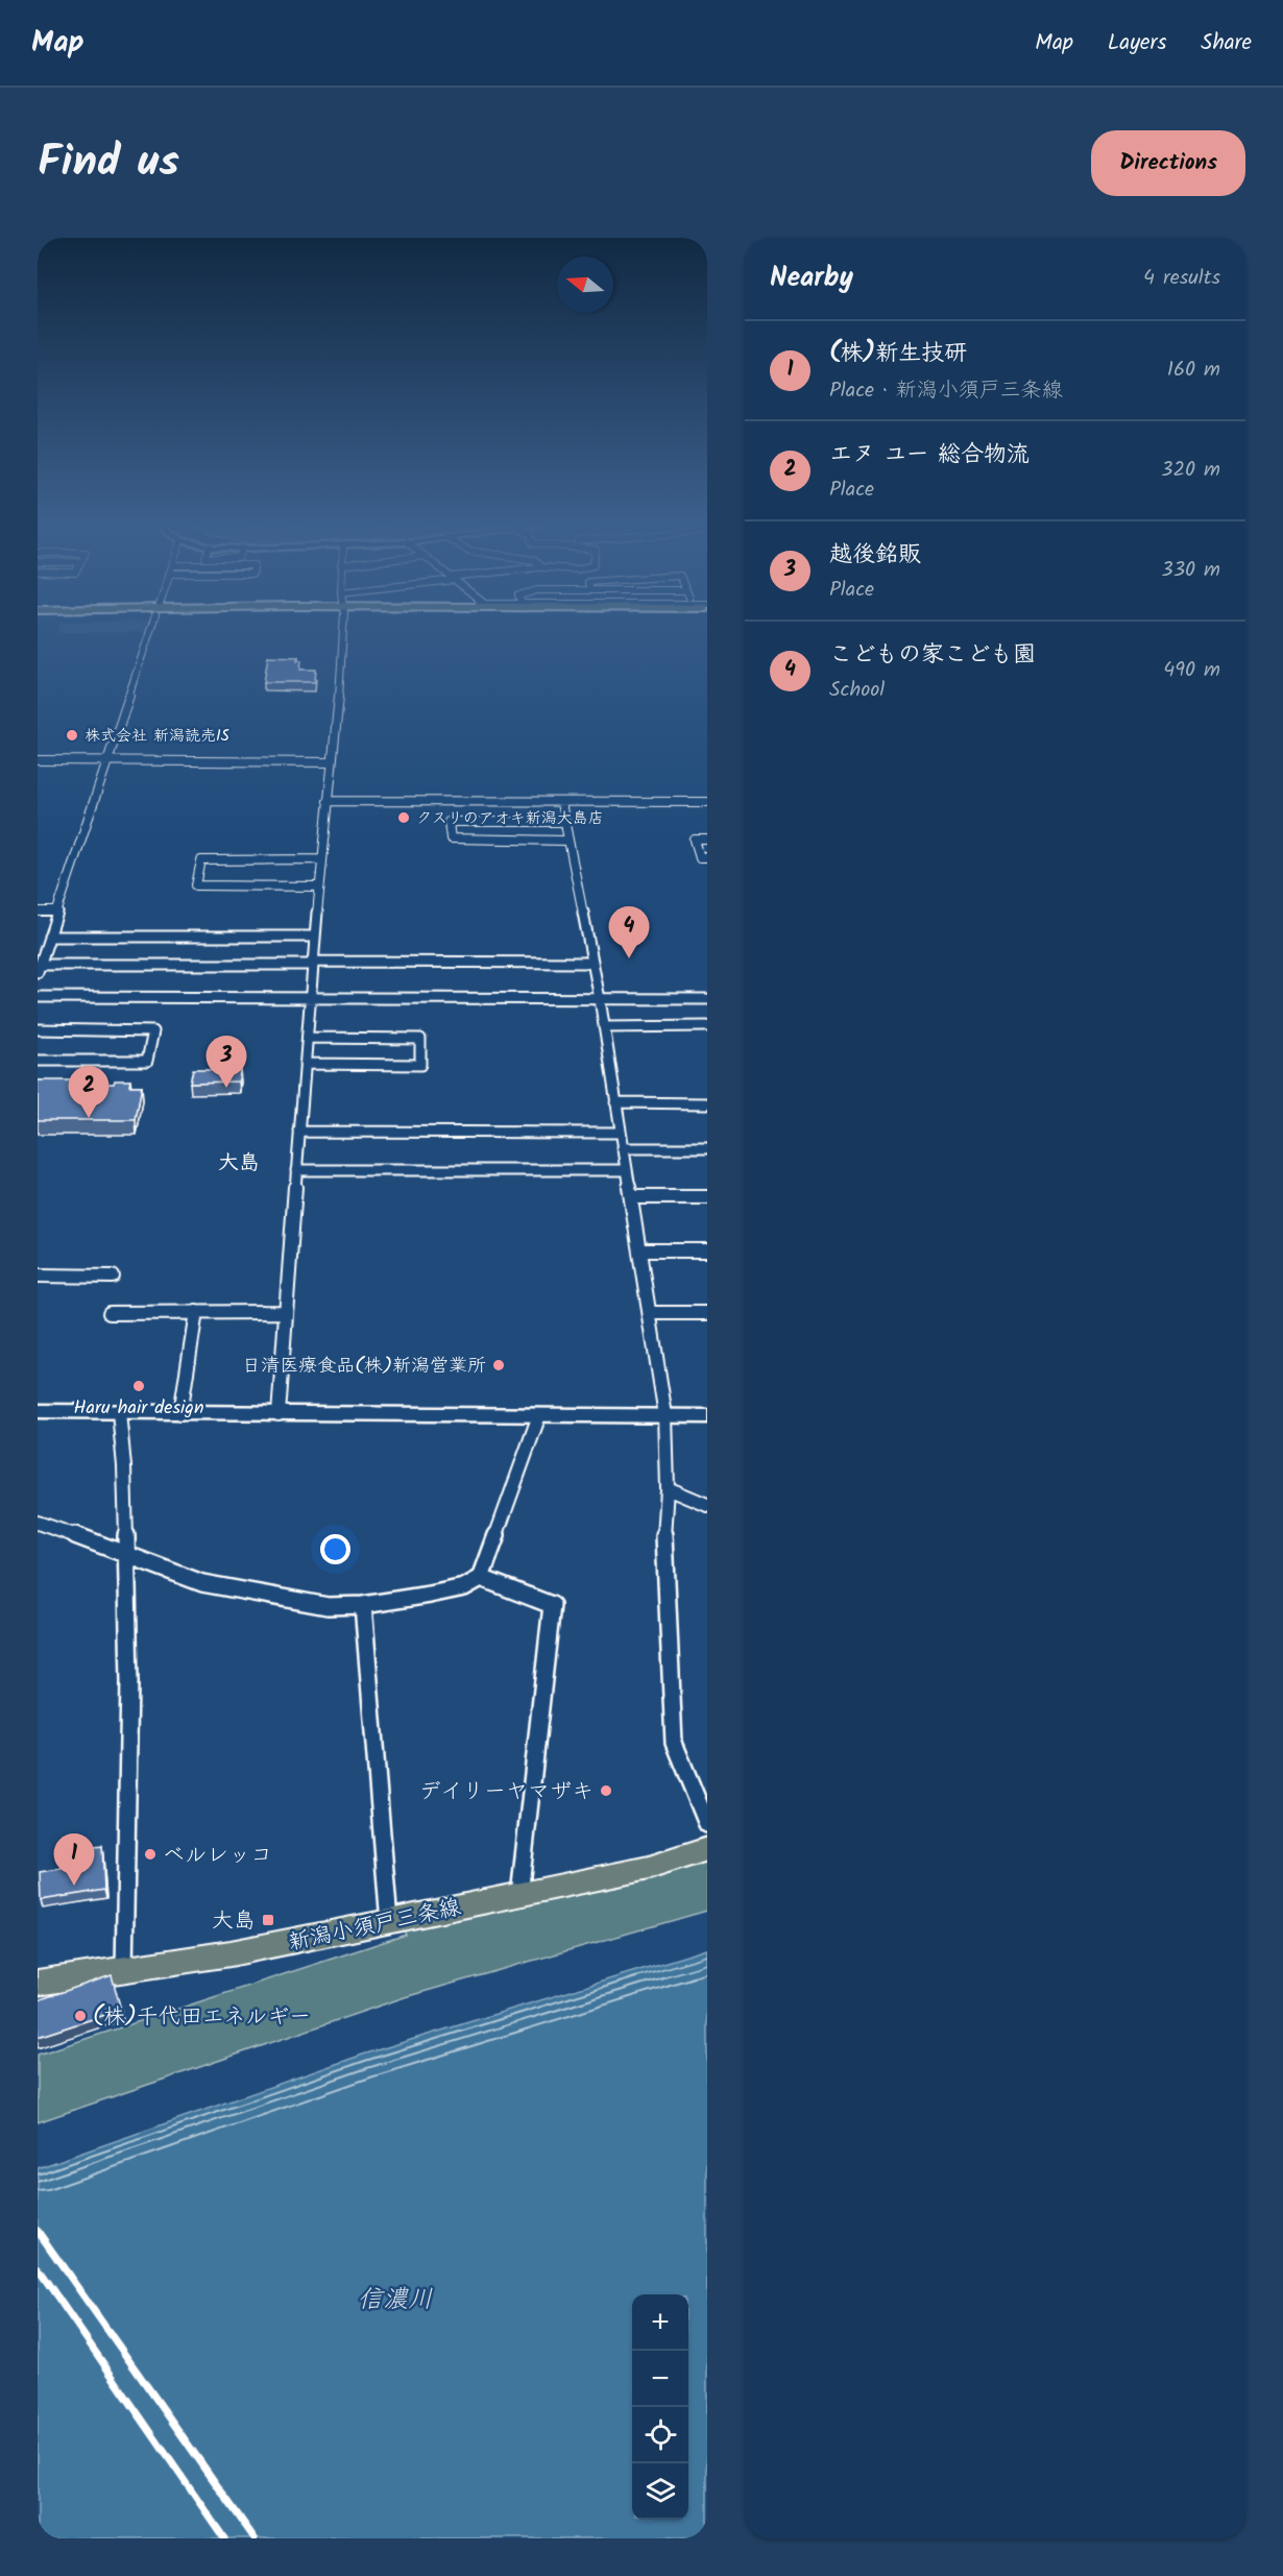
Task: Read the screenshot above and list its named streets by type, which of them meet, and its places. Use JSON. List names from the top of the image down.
{
  "streets": {
    "main road": ["新潟小須戸三条線"]
  },
  "districts": ["大島"],
  "water": ["信濃川"],
  "places": {
    "other": [
      "株式会社 新潟読売IS",
      "クスリのアオキ新潟大島店",
      "日清医療食品(株)新潟営業所",
      "Haru hair design",
      "デイリーヤマザキ",
      "ベルレッコ",
      "(株)千代田エネルギー"
    ],
    "transit": ["大島"]
  },
  "north": "left",
  "page": {
    "header": "Map",
    "nav": ["Map", "Layers", "Share"],
    "title": "Find us",
    "buttons": "Directions",
    "heading": ["Nearby", "4 results"],
    "list": [
      {
        "mark": "1",
        "name": "(株)新生技研",
        "note": "Place · 新潟小須戸三条線",
        "value": "160 m"
      },
      {
        "mark": "2",
        "name": "エヌ ユー 総合物流",
        "note": "Place",
        "value": "320 m"
      },
      {
        "mark": "3",
        "name": "越後銘販",
        "note": "Place",
        "value": "330 m"
      },
      {
        "mark": "4",
        "name": "こどもの家こども園",
        "note": "School",
        "value": "490 m"
      }
    ],
    "pins": [
      "4",
      "3",
      "2",
      "1"
    ],
    "map_buttons": ["+", "−"]
  }
}
